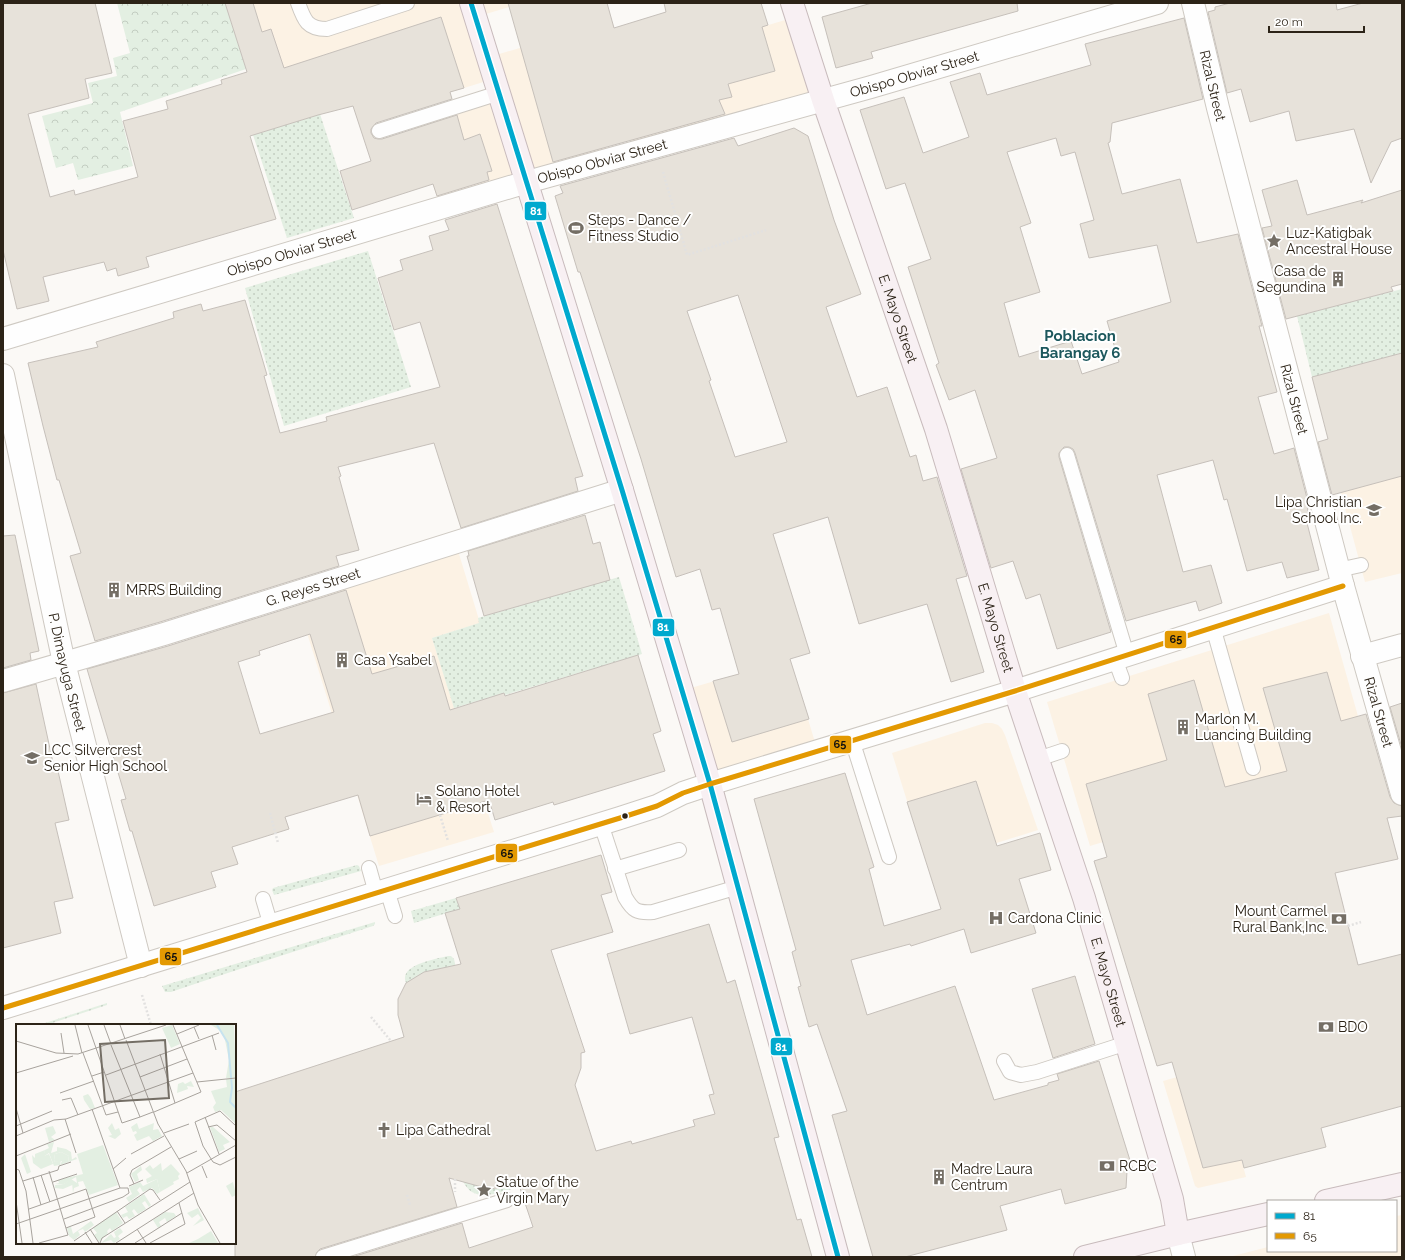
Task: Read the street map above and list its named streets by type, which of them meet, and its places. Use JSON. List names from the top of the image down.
{
  "streets": {
    "main road": ["E. Mayo Street"],
    "street": [
      "Obispo Obviar Street",
      "Rizal Street",
      "G. Reyes Street",
      "P. Dimayuga Street"
    ]
  },
  "crossings": [
    ["Obispo Obviar Street", "E. Mayo Street"],
    ["G. Reyes Street", "P. Dimayuga Street"]
  ],
  "districts": ["Poblacion Barangay 6"],
  "places": {
    "sports": ["Steps - Dance / Fitness Studio"],
    "place": ["Luz-Katigbak Ancestral House", "Statue of the Virgin Mary"],
    "building": [
      "Casa de Segundina",
      "MRRS Building",
      "Casa Ysabel",
      "Marlon M. Luancing Building",
      "Madre Laura Centrum"
    ],
    "school or university": ["Lipa Christian School Inc.", "LCC Silvercrest Senior High School"],
    "hotel": ["Solano Hotel & Resort"],
    "hospital": ["Cardona Clinic"],
    "bank": ["Mount Carmel Rural Bank,Inc.", "BDO", "RCBC"],
    "church": ["Lipa Cathedral"]
  },
  "lines": ["transit line 81", "transit line 65"],
  "legend": ["81", "65"],
  "scale_bar": "20 m"
}
